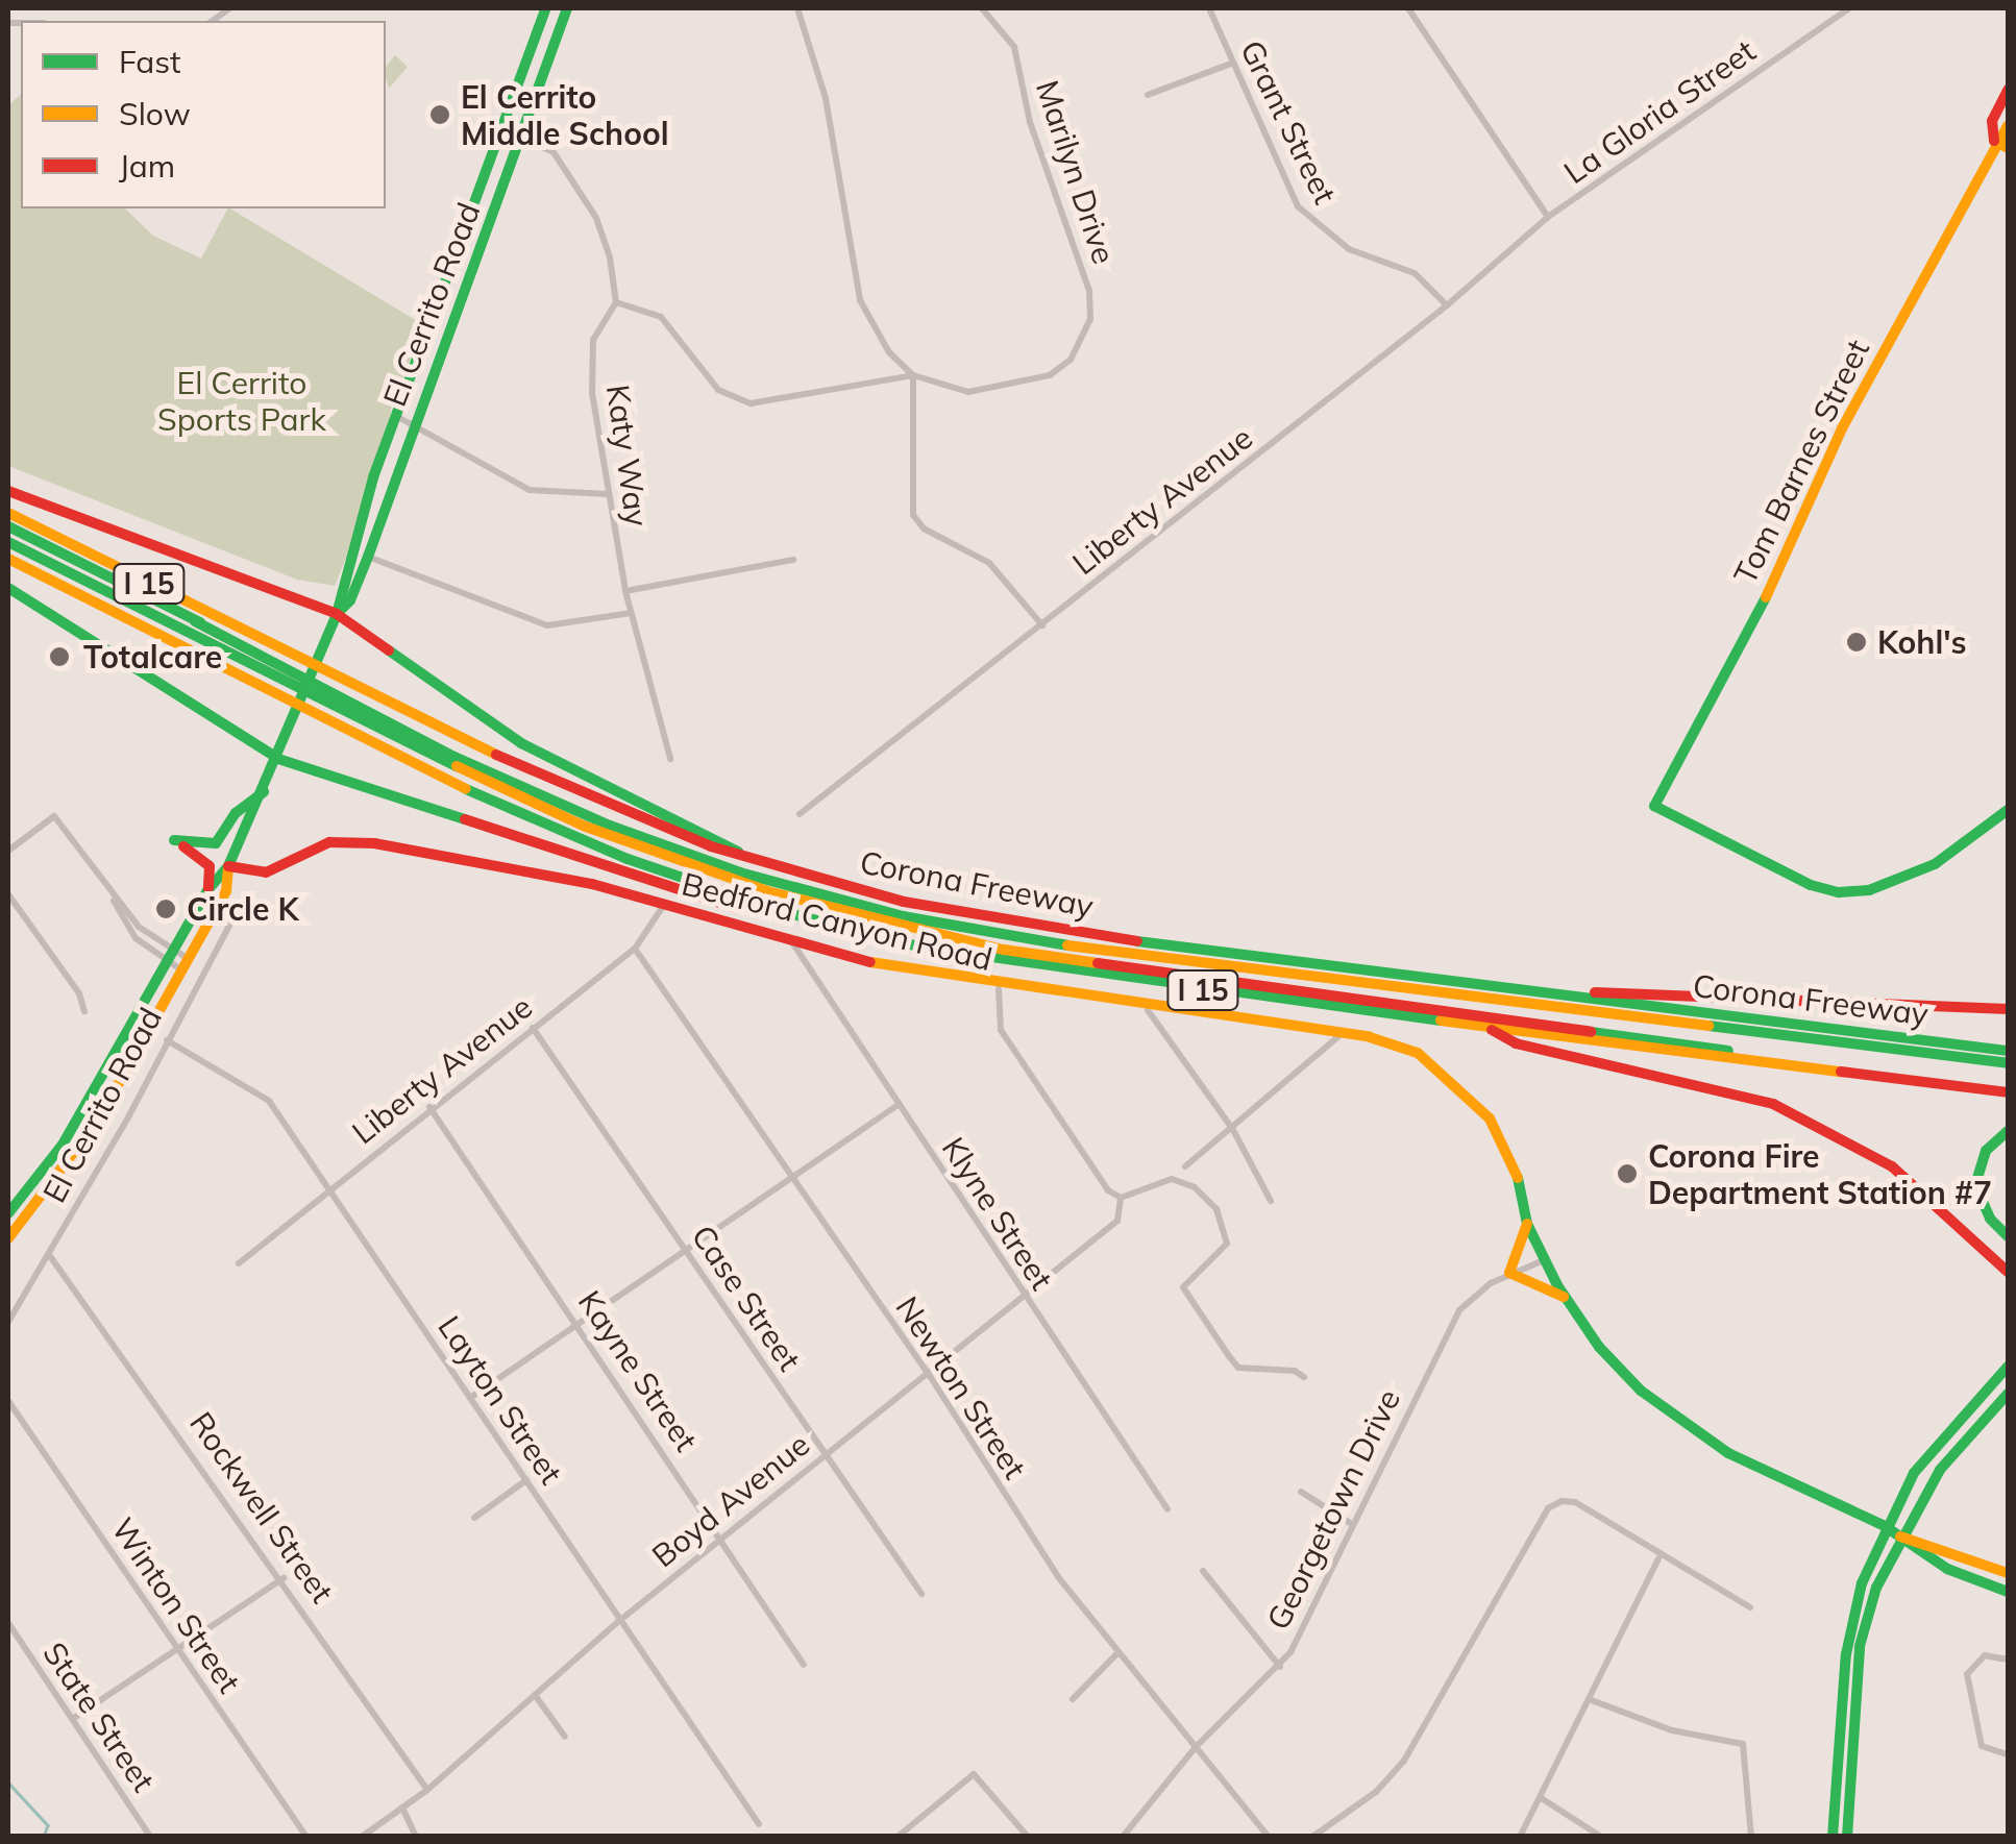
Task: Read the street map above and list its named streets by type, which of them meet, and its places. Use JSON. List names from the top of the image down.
{
  "streets": {
    "main road": [
      "El Cerrito Road",
      "Tom Barnes Street",
      "I 15",
      "Corona Freeway",
      "Bedford Canyon Road"
    ],
    "street": [
      "La Gloria Street",
      "Grant Street",
      "Marilyn Drive",
      "Katy Way",
      "Liberty Avenue",
      "Klyne Street",
      "Case Street",
      "Kayne Street",
      "Newton Street",
      "Layton Street",
      "Boyd Avenue",
      "Rockwell Street",
      "Georgetown Drive",
      "Winton Street",
      "State Street"
    ]
  },
  "crossings": [
    ["La Gloria Street", "Liberty Avenue"],
    ["Grant Street", "Liberty Avenue"],
    ["El Cerrito Road", "Bedford Canyon Road"],
    ["El Cerrito Road", "Layton Street"],
    ["El Cerrito Road", "Rockwell Street"],
    ["Liberty Avenue", "Bedford Canyon Road"],
    ["Liberty Avenue", "Case Street"],
    ["Liberty Avenue", "Kayne Street"],
    ["Liberty Avenue", "Newton Street"],
    ["Liberty Avenue", "Layton Street"],
    ["Bedford Canyon Road", "Klyne Street"],
    ["Bedford Canyon Road", "Georgetown Drive"],
    ["Klyne Street", "Boyd Avenue"],
    ["Case Street", "Boyd Avenue"],
    ["Kayne Street", "Boyd Avenue"],
    ["Newton Street", "Boyd Avenue"],
    ["Newton Street", "Georgetown Drive"],
    ["Layton Street", "Boyd Avenue"],
    ["Boyd Avenue", "Rockwell Street"]
  ],
  "parks": ["El Cerrito Sports Park"],
  "places": [
    "El Cerrito Middle School",
    "Kohl's",
    "Totalcare",
    "Circle K",
    "Corona Fire Department Station #7"
  ],
  "legend": ["Fast", "Slow", "Jam"]
}
